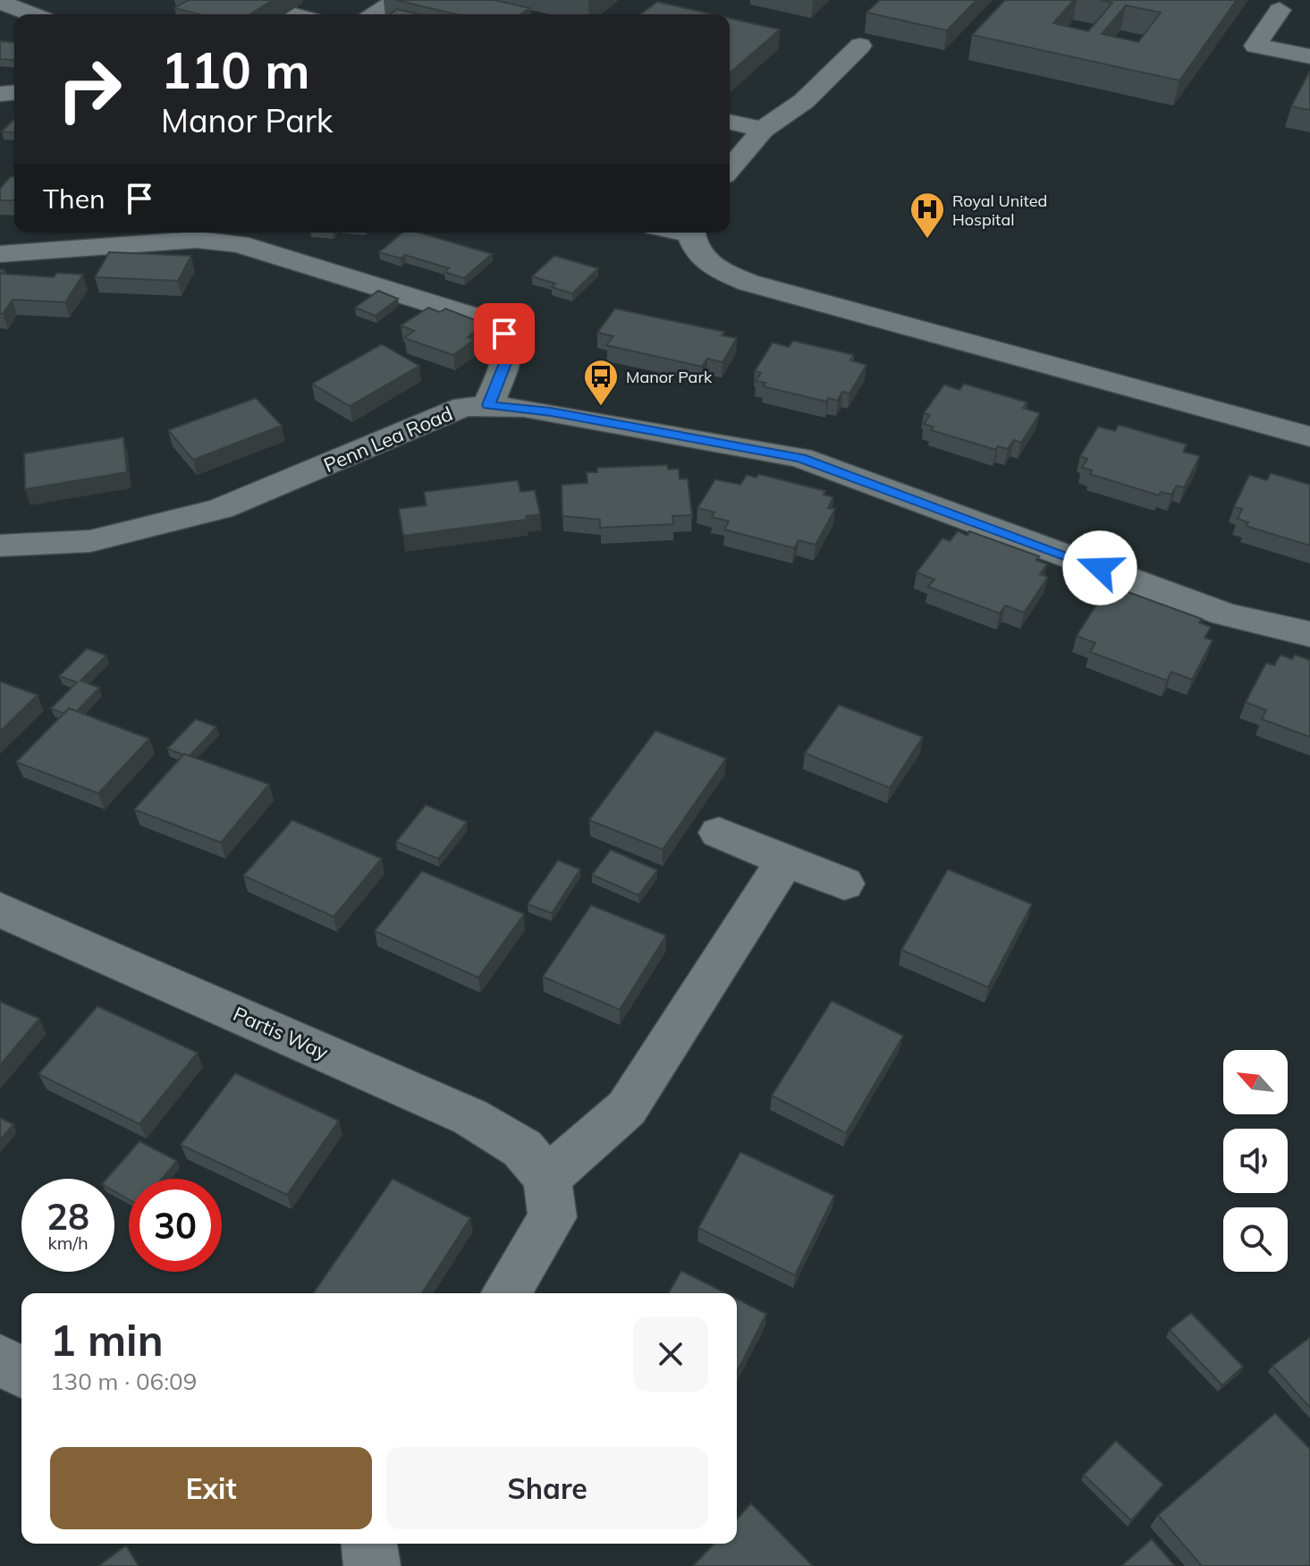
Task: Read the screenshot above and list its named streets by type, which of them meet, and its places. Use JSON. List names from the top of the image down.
{
  "streets": {
    "street": ["Penn Lea Road", "Partis Way"]
  },
  "places": {
    "hospital": ["Royal United Hospital"],
    "bus stop": ["Manor Park"]
  },
  "north": "top left",
  "page": {
    "turn": ["110 m", "Manor Park"],
    "then": "Then",
    "speed": "28 km/h",
    "limit": "30",
    "heading": ["1 min", "130 m · 06:09"],
    "buttons": ["Exit", "Share"]
  }
}
